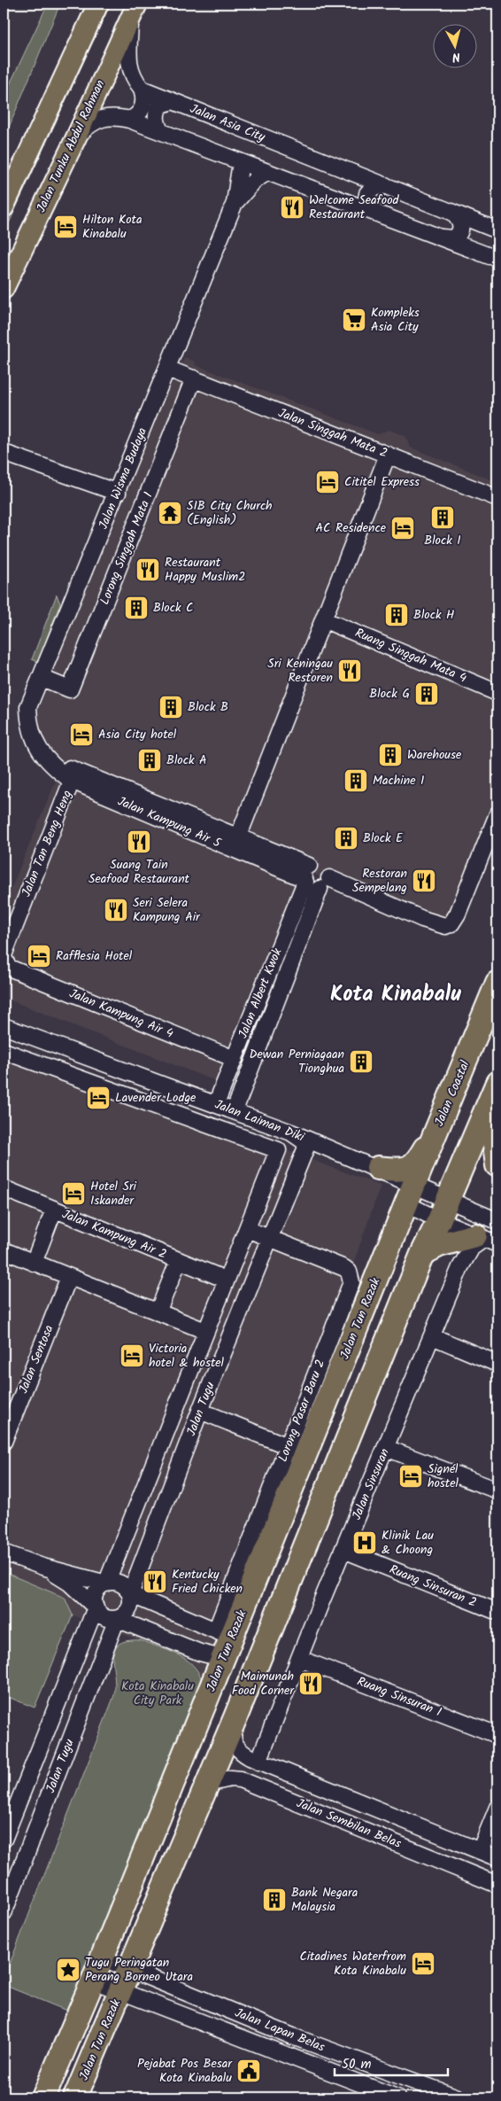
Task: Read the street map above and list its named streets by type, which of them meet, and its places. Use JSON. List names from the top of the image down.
{
  "streets": {
    "highway": ["Jalan Coastal", "Jalan Tun Razak"],
    "main road": ["Jalan Tunku Abdul Rahman"],
    "street": [
      "Jalan Asia City",
      "Jalan Singgah Mata 2",
      "Jalan Wisma Budaya",
      "Lorong Singgah Mata 1",
      "Ruang Singgah Mata 4",
      "Jalan Kampung Air 5",
      "Jalan Tan Beng Heng",
      "Jalan Albert Kwok",
      "Jalan Kampung Air 4",
      "Jalan Laiman Diki",
      "Jalan Kampung Air 2",
      "Jalan Sentosa",
      "Jalan Tugu",
      "Lorong Pasar Baru 2",
      "Jalan Sinsuran",
      "Ruang Sinsuran 2",
      "Ruang Sinsuran 1",
      "Jalan Sembilan Belas",
      "Jalan Lapan Belas"
    ]
  },
  "crossings": [
    ["Jalan Singgah Mata 2", "Jalan Wisma Budaya"],
    ["Jalan Singgah Mata 2", "Lorong Singgah Mata 1"],
    ["Jalan Wisma Budaya", "Lorong Singgah Mata 1"],
    ["Jalan Wisma Budaya", "Jalan Kampung Air 5"],
    ["Jalan Kampung Air 5", "Jalan Tan Beng Heng"],
    ["Jalan Kampung Air 5", "Jalan Albert Kwok"],
    ["Jalan Tan Beng Heng", "Jalan Kampung Air 4"],
    ["Jalan Albert Kwok", "Jalan Kampung Air 4"],
    ["Jalan Albert Kwok", "Jalan Laiman Diki"],
    ["Jalan Coastal", "Jalan Laiman Diki"],
    ["Jalan Coastal", "Jalan Tun Razak"],
    ["Jalan Laiman Diki", "Jalan Tun Razak"],
    ["Jalan Laiman Diki", "Jalan Tugu"],
    ["Jalan Kampung Air 2", "Jalan Tugu"],
    ["Jalan Tun Razak", "Lorong Pasar Baru 2"],
    ["Jalan Tun Razak", "Jalan Sembilan Belas"],
    ["Jalan Tun Razak", "Jalan Lapan Belas"],
    ["Jalan Tugu", "Lorong Pasar Baru 2"],
    ["Jalan Sinsuran", "Ruang Sinsuran 2"],
    ["Jalan Sinsuran", "Ruang Sinsuran 1"],
    ["Jalan Sinsuran", "Jalan Sembilan Belas"]
  ],
  "districts": ["Kota Kinabalu"],
  "parks": ["Kota Kinabalu City Park"],
  "places": {
    "restaurant": [
      "Welcome Seafood Restaurant",
      "Restaurant Happy Muslim2",
      "Sri Keningau Restoren",
      "Suang Tain Seafood Restaurant",
      "Restoran Sempelang",
      "Seri Selera Kampung Air",
      "Kentucky Fried Chicken",
      "Maimunah Food Corner"
    ],
    "hotel": [
      "Hilton Kota Kinabalu",
      "Cititel Express",
      "AC Residence",
      "Asia City hotel",
      "Rafflesia Hotel",
      "Lavender Lodge",
      "Hotel Sri Iskander",
      "Victoria hotel & hostel",
      "Signél hostel",
      "Citadines Waterfrom Kota Kinabalu"
    ],
    "supermarket": ["Kompleks Asia City"],
    "temple": ["SIB City Church (English)"],
    "building": [
      "Block I",
      "Block C",
      "Block H",
      "Block G",
      "Block B",
      "Warehouse",
      "Block A",
      "Machine 1",
      "Block E",
      "Dewan Perniagaan Tionghua",
      "Bank Negara Malaysia"
    ],
    "hospital": ["Klinik Lau & Choong"],
    "place": ["Tugu Peringatan Perang Borneo Utara"],
    "public building": ["Pejabat Pos Besar Kota Kinabalu"]
  },
  "scale_bar": "50 m",
  "north": "bottom"
}
